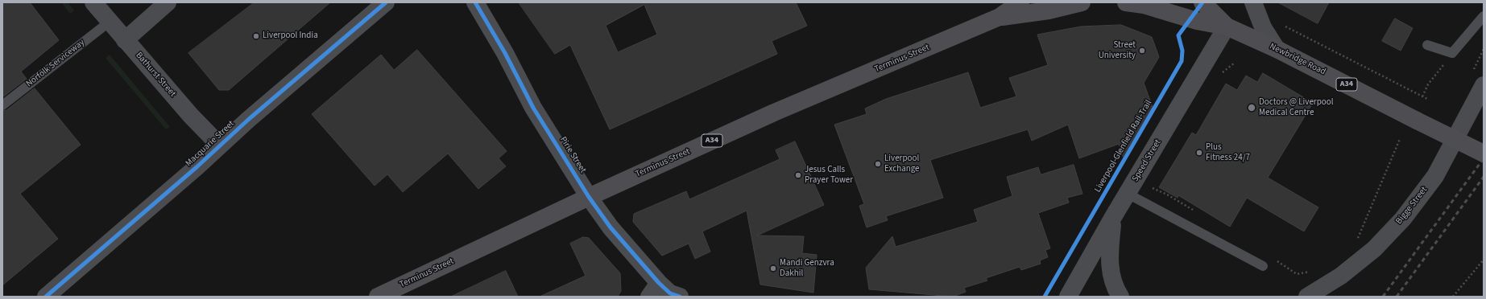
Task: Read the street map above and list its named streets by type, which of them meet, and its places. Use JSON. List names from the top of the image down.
{
  "streets": {
    "highway": ["Terminus Street", "Newbridge Road", "A34"],
    "street": [
      "Bathurst Street",
      "Macquarie Street",
      "Pirie Street",
      "Speed Street",
      "Bigge Street"
    ],
    "lane": ["Norfolk Serviceway"],
    "cycle path": ["Liverpool-Glenfield Rail-Trail"]
  },
  "crossings": [
    ["Terminus Street", "Pirie Street"],
    ["Newbridge Road", "Speed Street"],
    ["Norfolk Serviceway", "Bathurst Street"],
    ["Bathurst Street", "Macquarie Street"]
  ],
  "places": [
    "Liverpool India",
    "Street University",
    "Doctors @ Liverpool Medical Centre",
    "Plus Fitness 24/7",
    "Liverpool Exchange",
    "Jesus Calls Prayer Tower",
    "Mandi Genzvra Dakhil"
  ]
}
